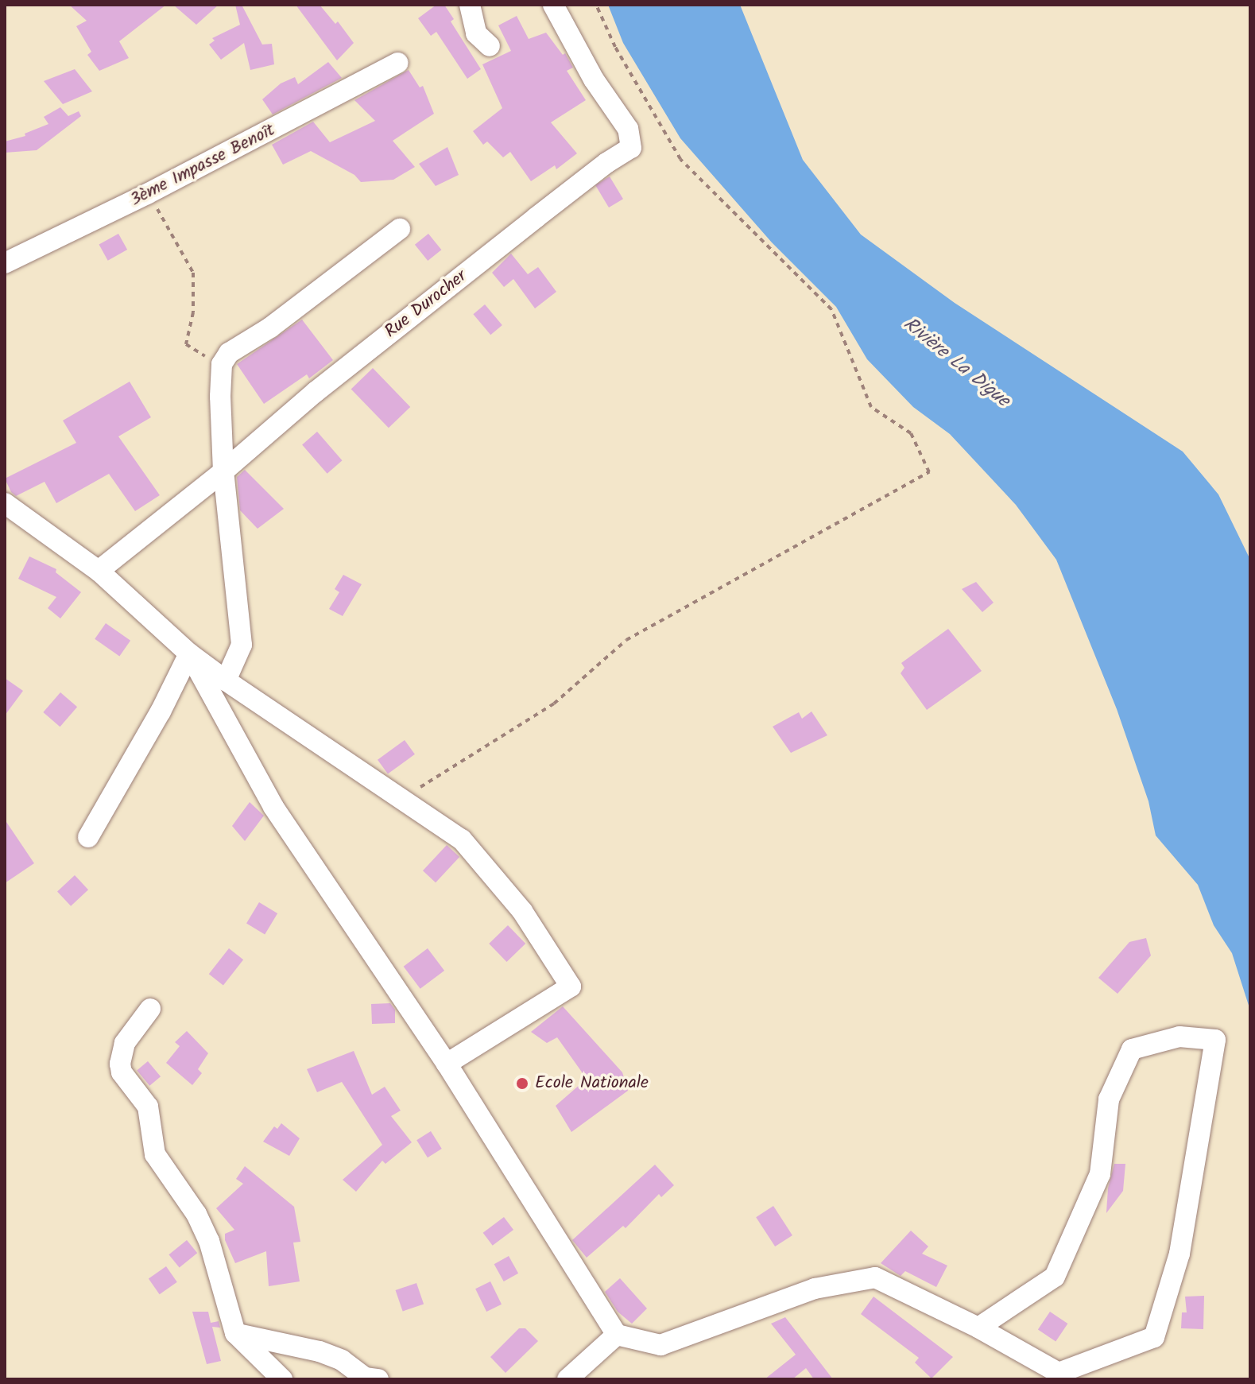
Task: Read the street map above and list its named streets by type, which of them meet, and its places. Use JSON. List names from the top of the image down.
{
  "streets": {
    "street": ["3ème Impasse Benoît", "Rue Durocher"]
  },
  "water": ["Rivière La Digue"],
  "places": ["Ecole Nationale"]
}
